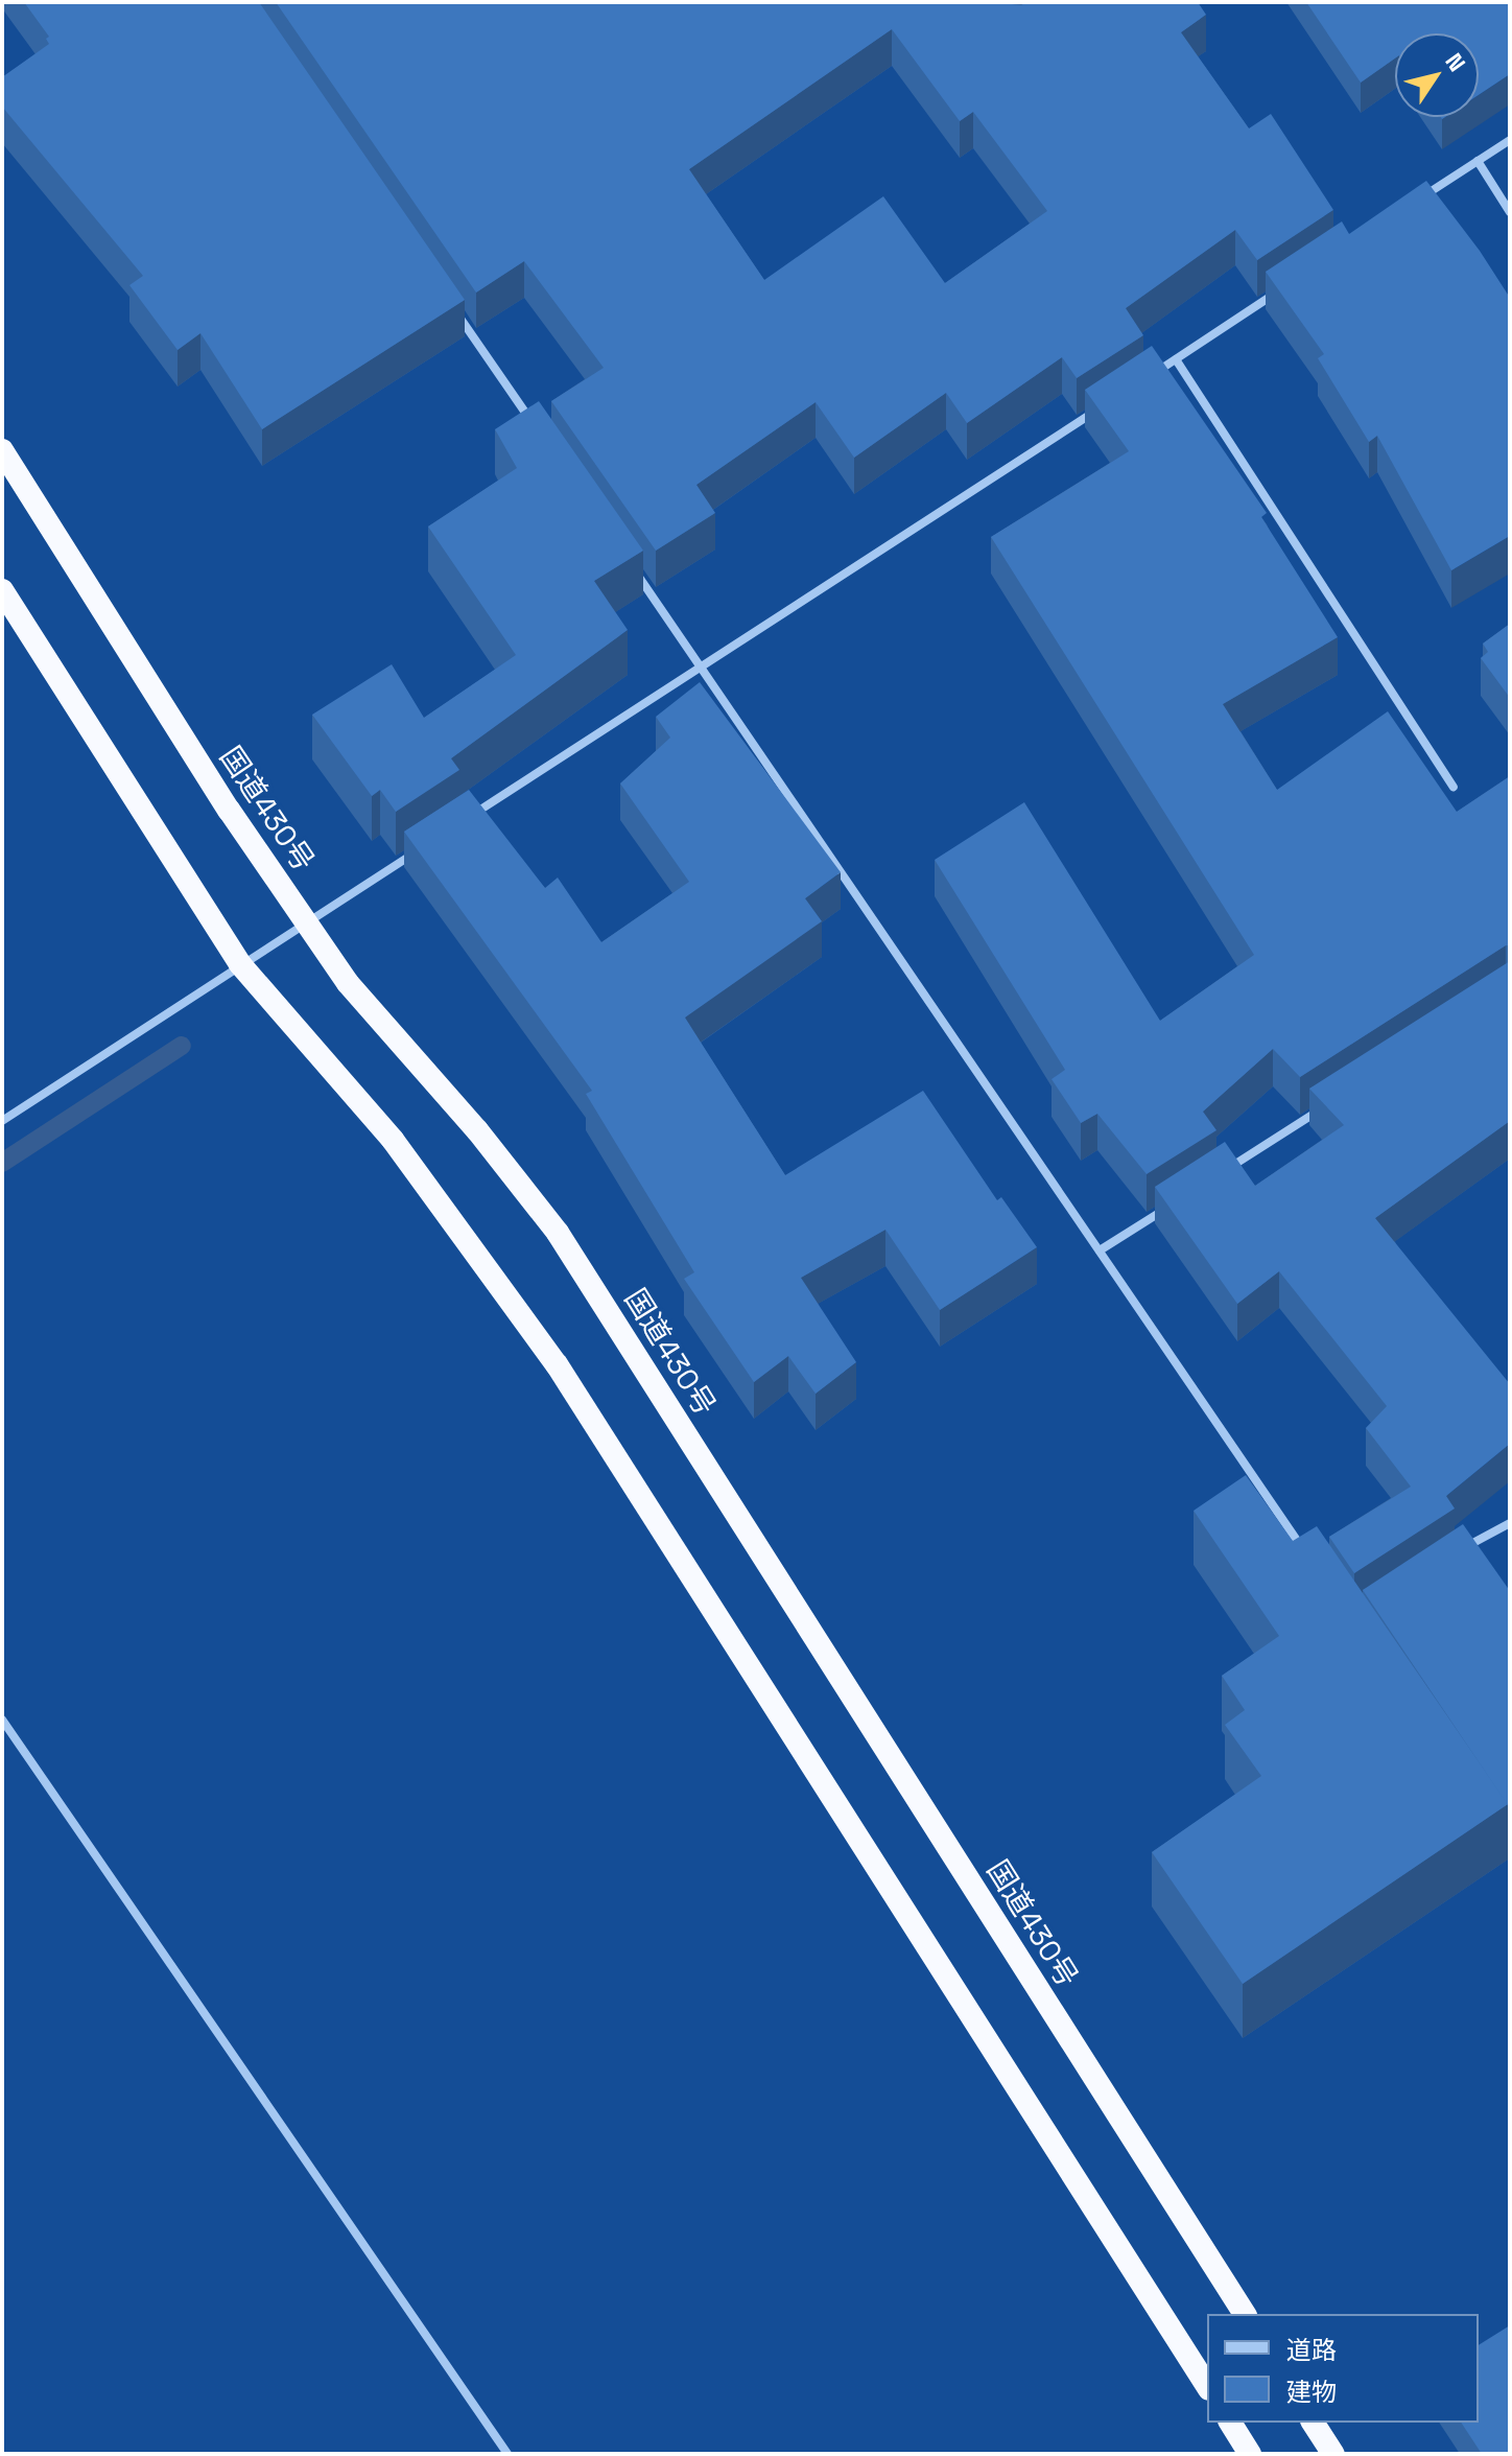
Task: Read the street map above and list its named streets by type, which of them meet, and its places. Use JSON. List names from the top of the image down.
{
  "streets": {
    "highway": ["国道430号"]
  },
  "legend": ["道路", "建物"],
  "north": "top right"
}
